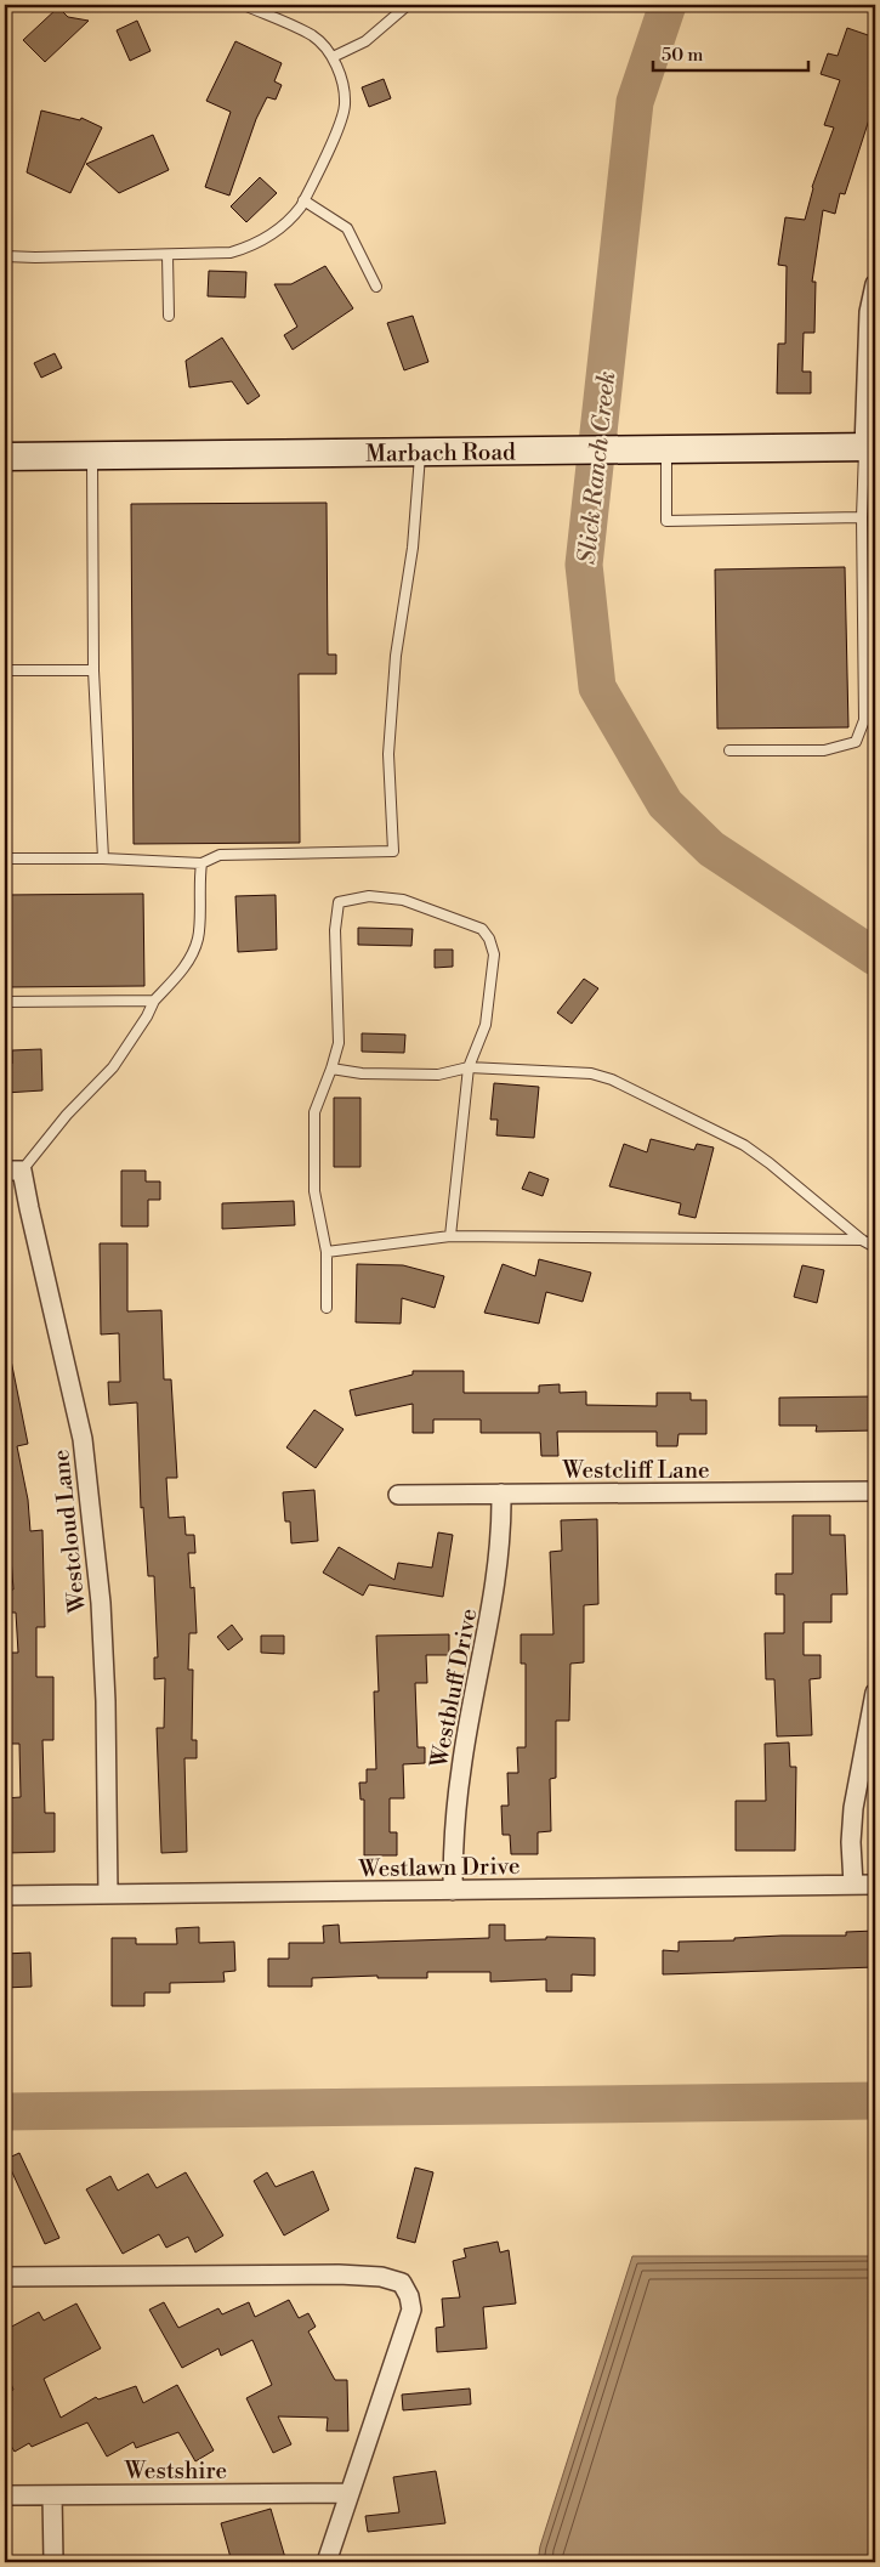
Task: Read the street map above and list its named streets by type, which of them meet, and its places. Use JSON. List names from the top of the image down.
{
  "streets": {
    "street": [
      "Marbach Road",
      "Westcliff Lane",
      "Westcloud Lane",
      "Westbluff Drive",
      "Westlawn Drive",
      "Westshire"
    ]
  },
  "crossings": [
    ["Westcliff Lane", "Westbluff Drive"],
    ["Westcloud Lane", "Westlawn Drive"],
    ["Westbluff Drive", "Westlawn Drive"]
  ],
  "water": ["Slick Ranch Creek"],
  "scale_bar": "50 m"
}
